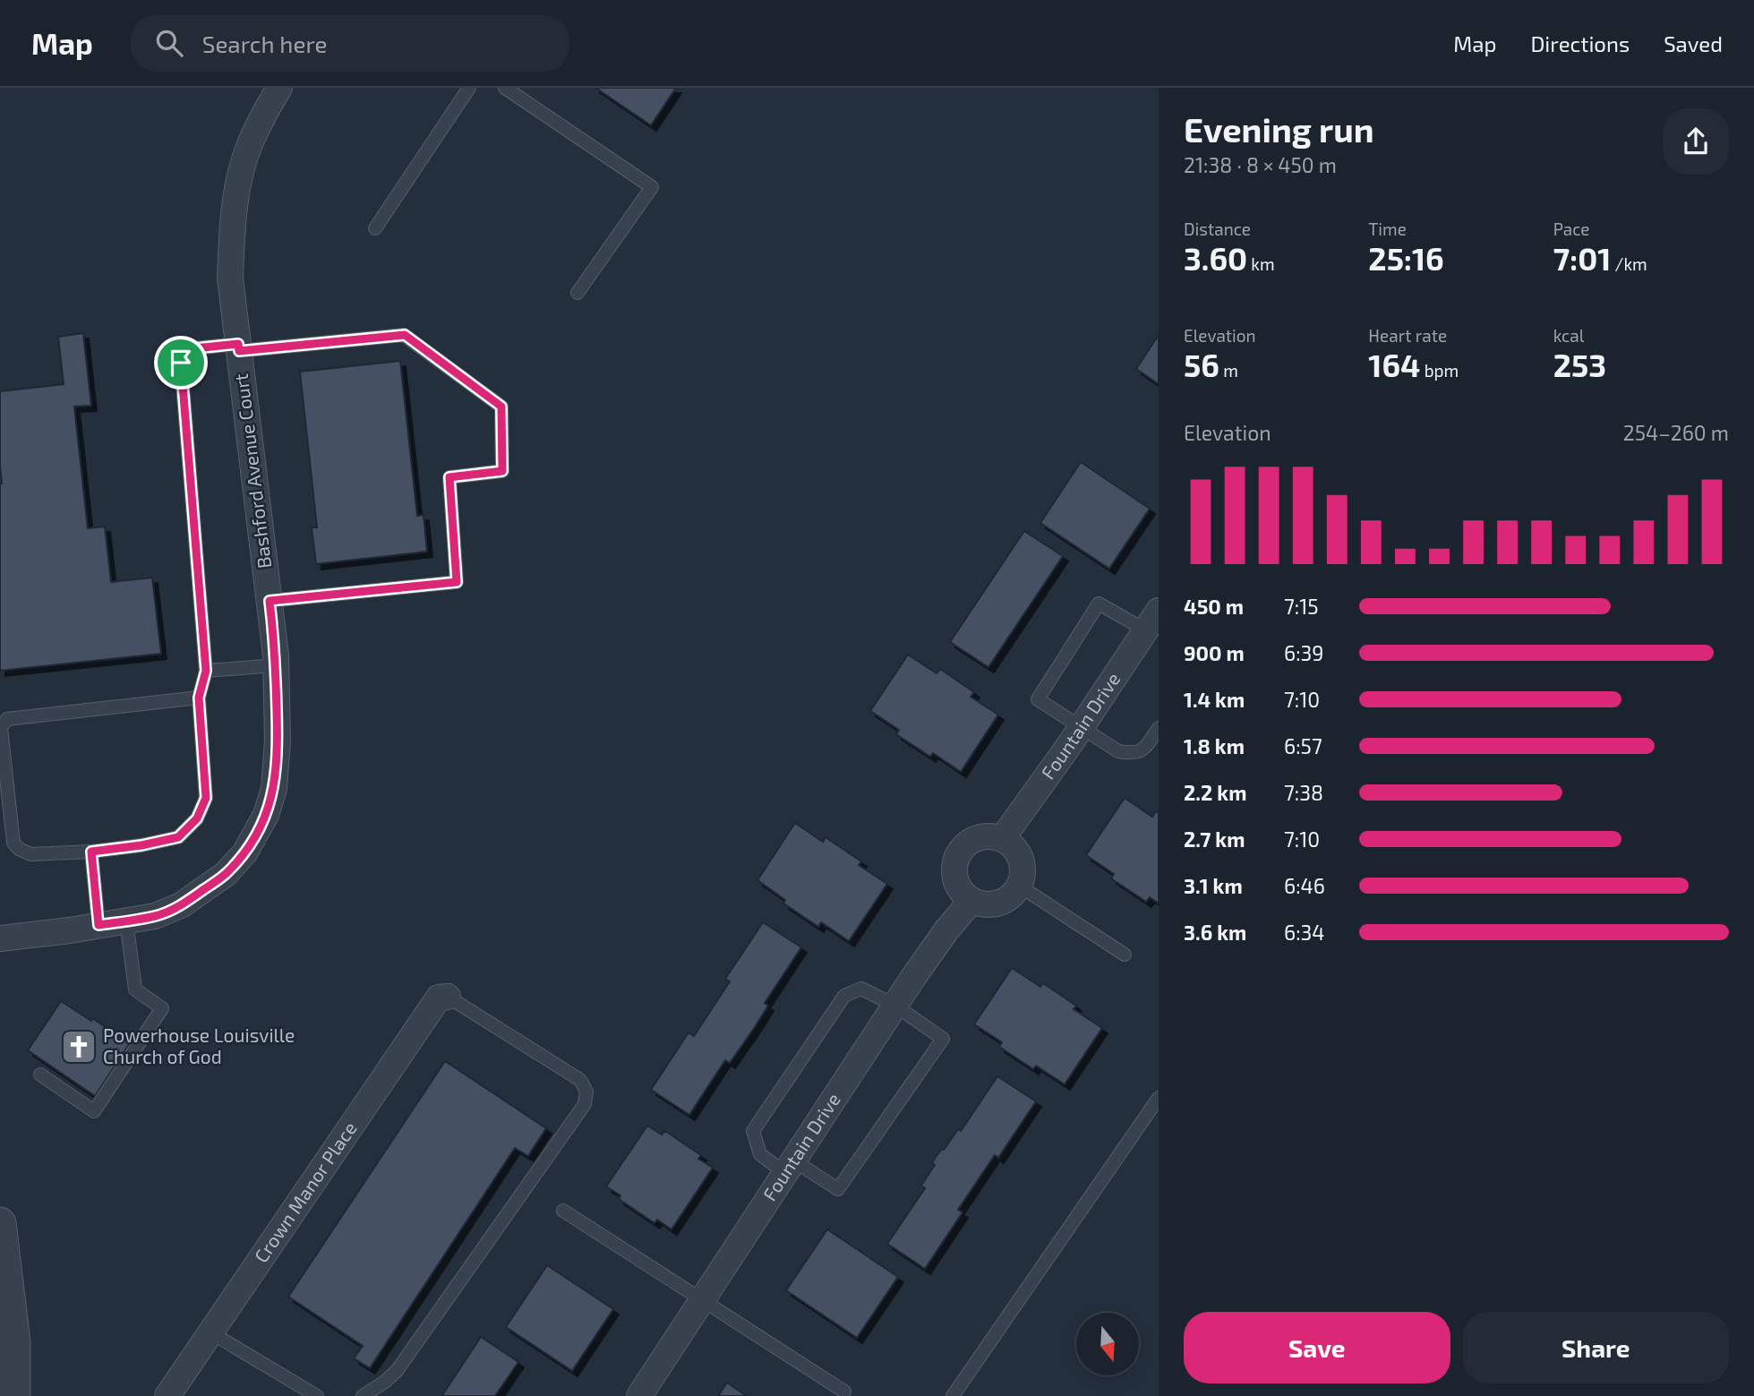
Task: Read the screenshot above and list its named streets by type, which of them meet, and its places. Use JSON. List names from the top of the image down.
{
  "streets": {
    "street": ["Bashford Avenue Court", "Fountain Drive", "Crown Manor Place"]
  },
  "places": {
    "church": ["Powerhouse Louisville Church of God"]
  },
  "north": "bottom",
  "page": {
    "header": "Map",
    "search": "Search here",
    "nav": ["Map", "Directions", "Saved"],
    "heading": ["Evening run", "21:38 · 8 × 450 m"],
    "stats": [
      ["Distance", "3.60 km"],
      ["Time", "25:16"],
      ["Pace", "7:01 /km"],
      ["Elevation", "56 m"],
      ["Heart rate", "164 bpm"],
      ["kcal", "253"]
    ],
    "chart": ["Elevation", "254–260 m"],
    "list": [
      {
        "name": "450 m",
        "note": "7:15"
      },
      {
        "name": "900 m",
        "note": "6:39"
      },
      {
        "name": "1.4 km",
        "note": "7:10"
      },
      {
        "name": "1.8 km",
        "note": "6:57"
      },
      {
        "name": "2.2 km",
        "note": "7:38"
      },
      {
        "name": "2.7 km",
        "note": "7:10"
      },
      {
        "name": "3.1 km",
        "note": "6:46"
      },
      {
        "name": "3.6 km",
        "note": "6:34"
      }
    ],
    "buttons": ["Save", "Share"]
  }
}
